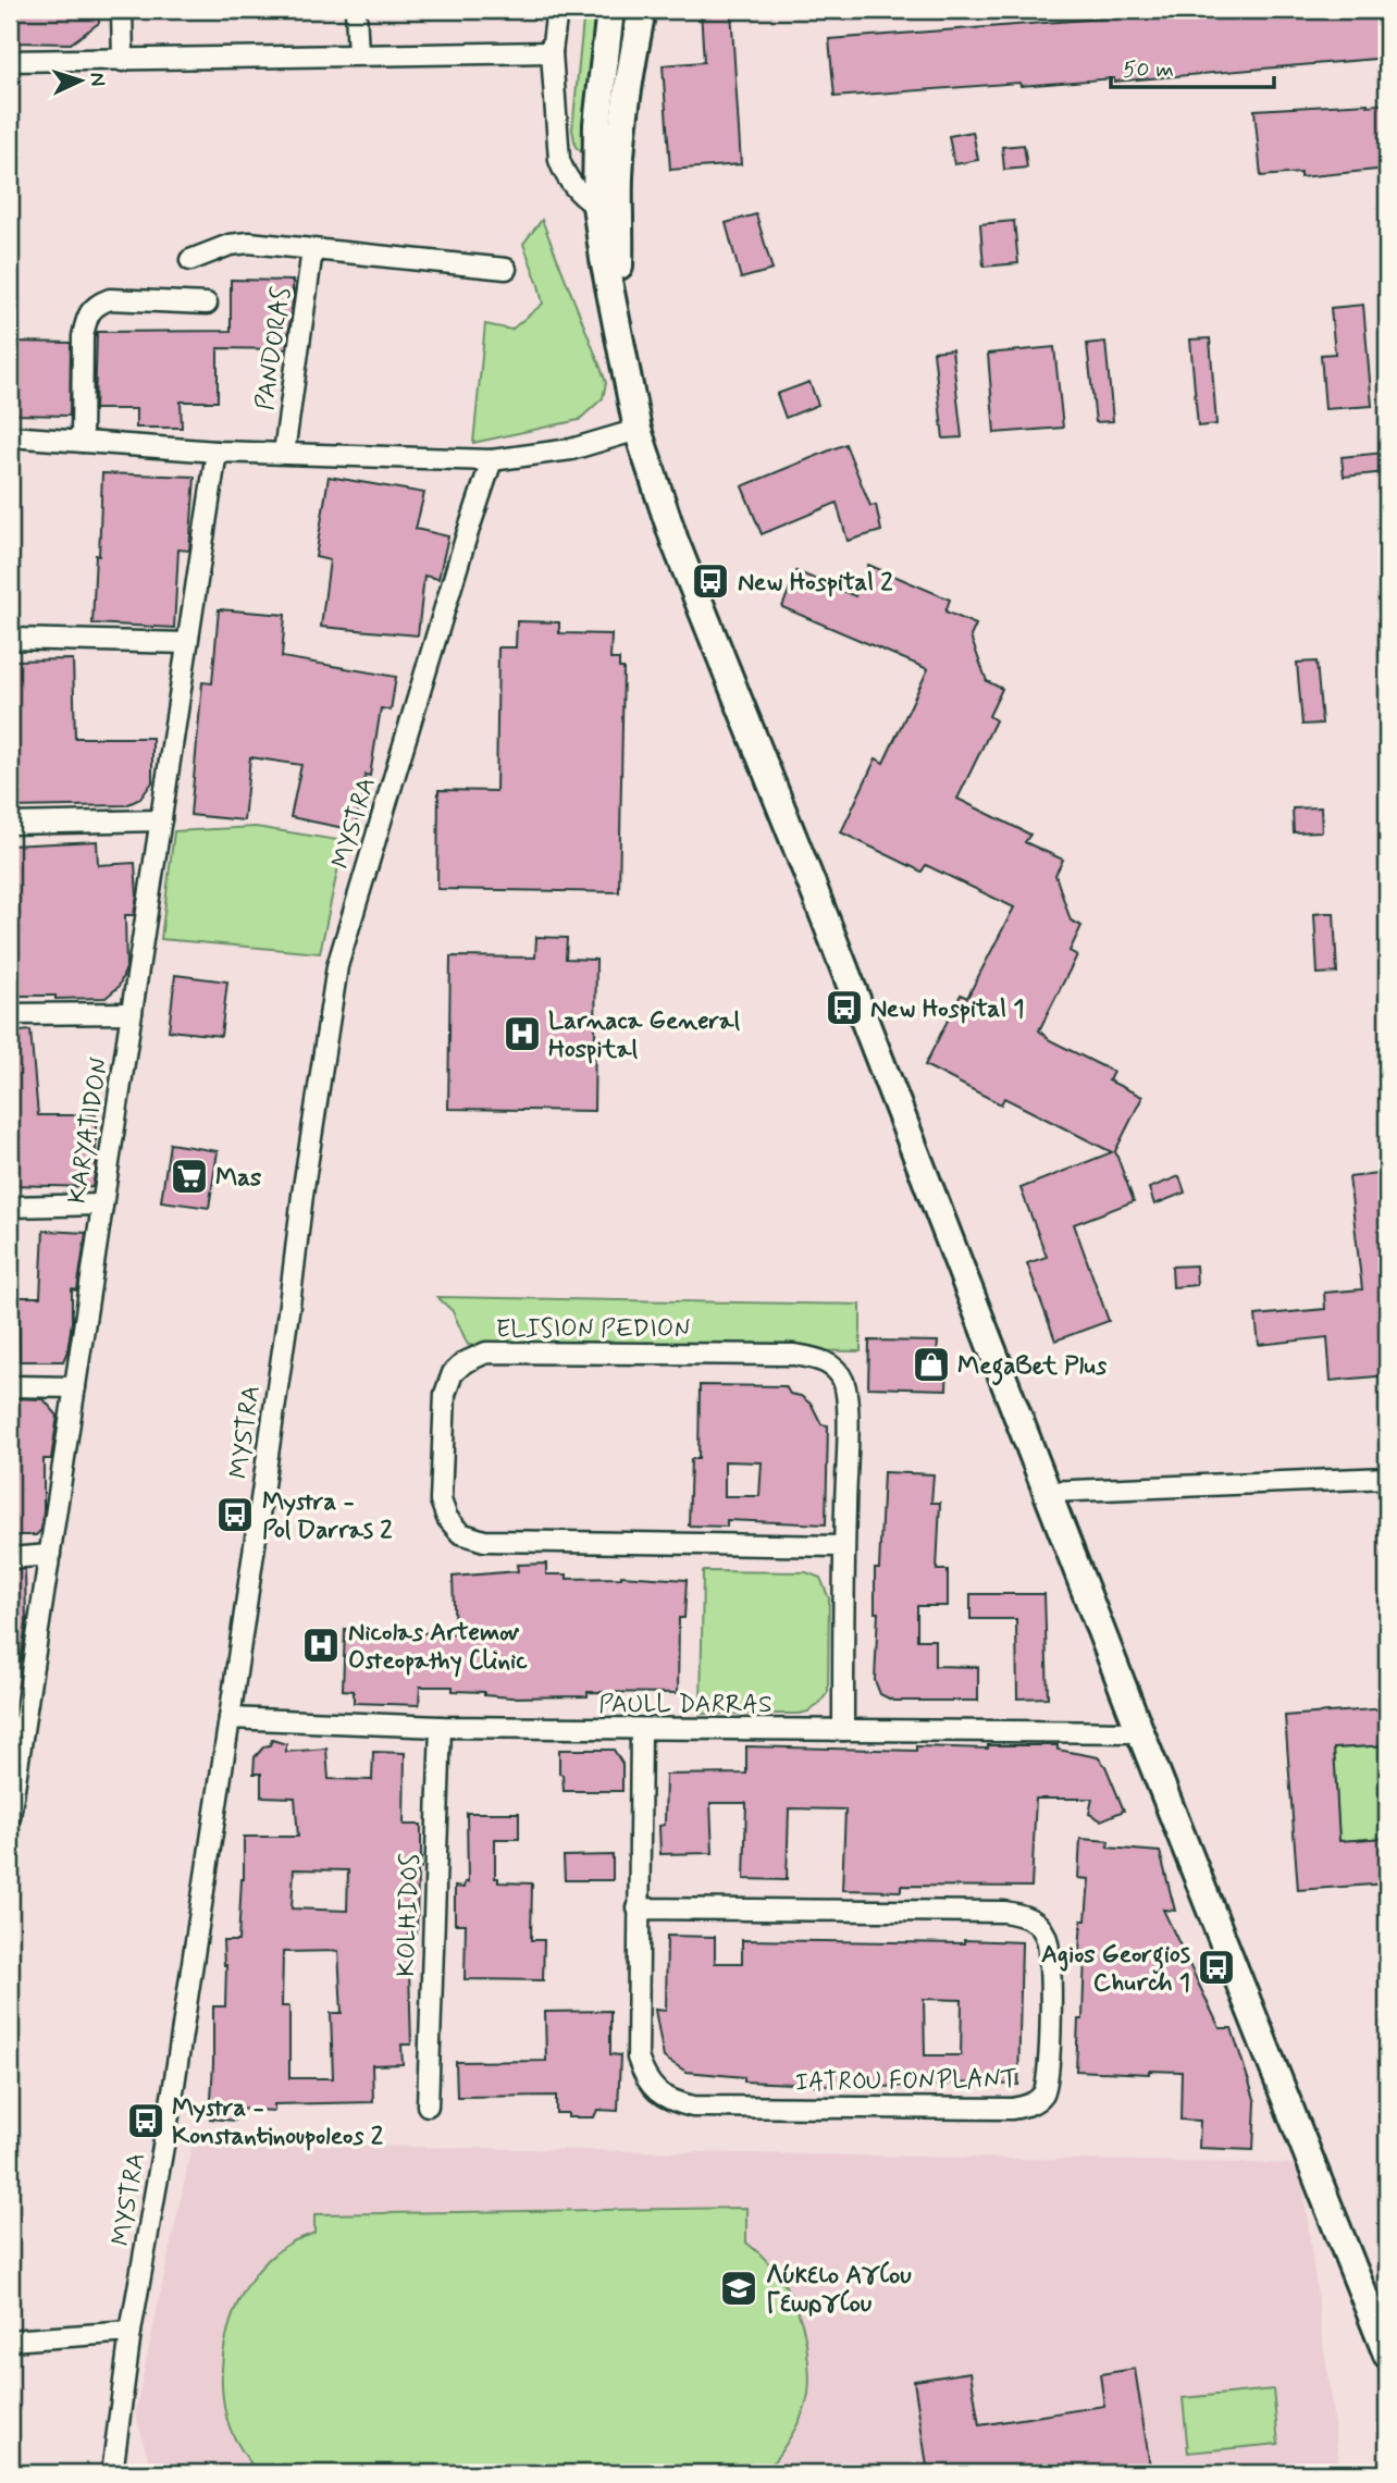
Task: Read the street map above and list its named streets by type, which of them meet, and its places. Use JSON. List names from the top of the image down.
{
  "streets": {
    "street": [
      "PANDORAS",
      "MYSTRA",
      "KARYATIDON",
      "ELISION PEDION",
      "PAULL DARRAS",
      "KOLHIDOS",
      "IATROU FONPLANT"
    ]
  },
  "crossings": [
    ["MYSTRA", "PAULL DARRAS"],
    ["ELISION PEDION", "PAULL DARRAS"],
    ["PAULL DARRAS", "KOLHIDOS"],
    ["PAULL DARRAS", "IATROU FONPLANT"]
  ],
  "places": {
    "bus stop": [
      "New Hospital 2",
      "New Hospital 1",
      "Mystra - Pol Darras 2",
      "Agios Georgios Church 1",
      "Mystra - Konstantinoupoleos 2"
    ],
    "hospital": ["Larnaca General Hospital", "Nicolas Artemov Osteopathy Clinic"],
    "supermarket": ["Mas"],
    "shop": ["MegaBet Plus"],
    "school or university": ["Λύκειο Αγίου Γεωργίου"]
  },
  "scale_bar": "50 m",
  "north": "right"
}
